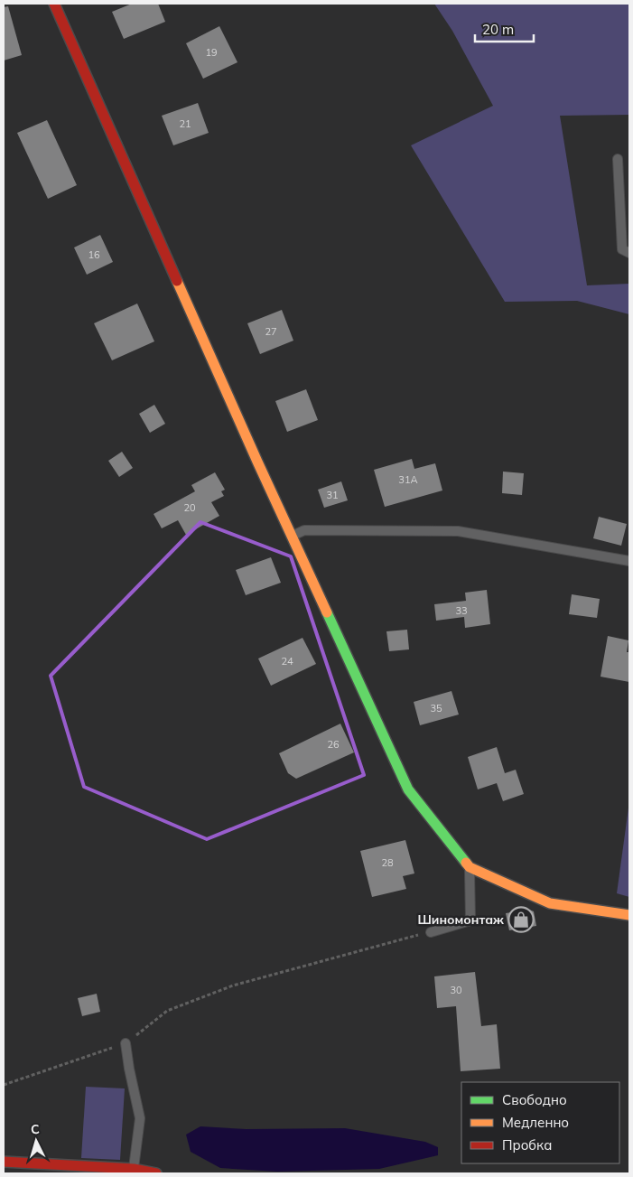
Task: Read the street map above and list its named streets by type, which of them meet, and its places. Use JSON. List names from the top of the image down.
{
  "places": {
    "shop": ["Шиномонтаж"]
  },
  "house_numbers": [
    "19",
    "21",
    "16",
    "27",
    "31А",
    "31",
    "20",
    "33",
    "24",
    "35",
    "26",
    "28",
    "30"
  ],
  "legend": ["Свободно", "Медленно", "Пробка"],
  "scale_bar": "20 m",
  "north": "top"
}
